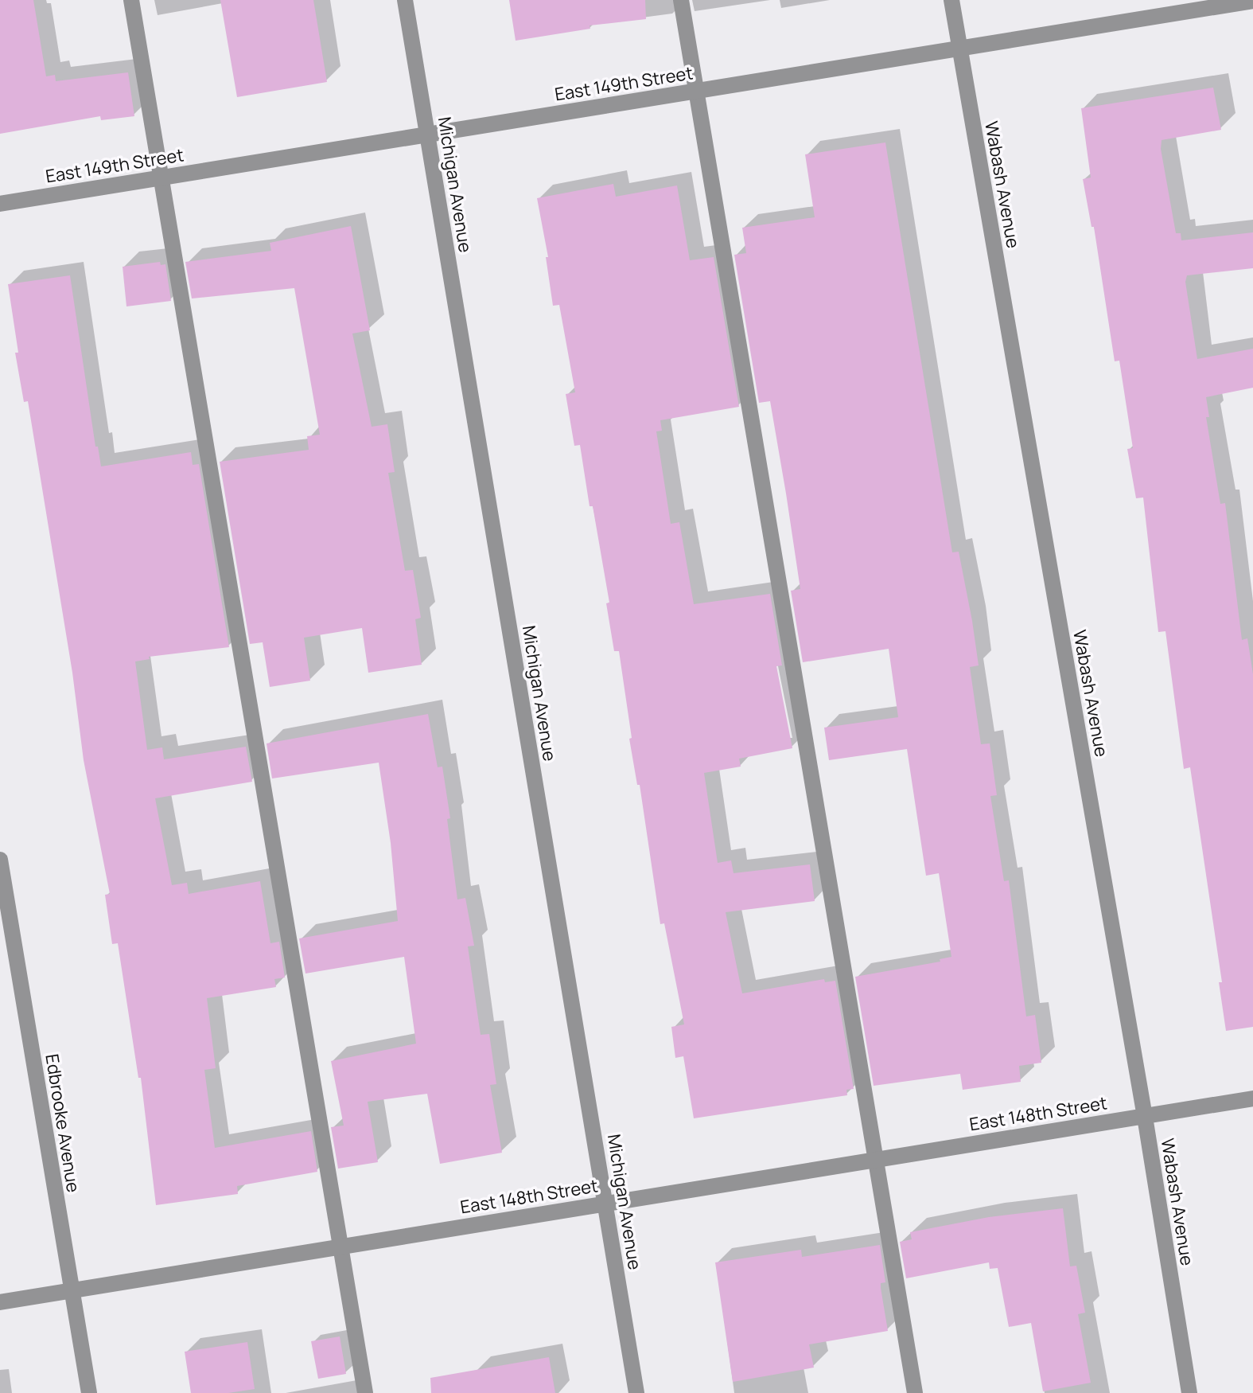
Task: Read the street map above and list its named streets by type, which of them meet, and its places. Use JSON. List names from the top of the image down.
{
  "streets": {
    "street": [
      "East 149th Street",
      "Michigan Avenue",
      "Wabash Avenue",
      "East 148th Street",
      "Edbrooke Avenue"
    ]
  },
  "crossings": [
    ["East 149th Street", "Michigan Avenue"],
    ["East 149th Street", "Wabash Avenue"],
    ["Michigan Avenue", "East 148th Street"],
    ["Wabash Avenue", "East 148th Street"],
    ["East 148th Street", "Edbrooke Avenue"]
  ]
}
